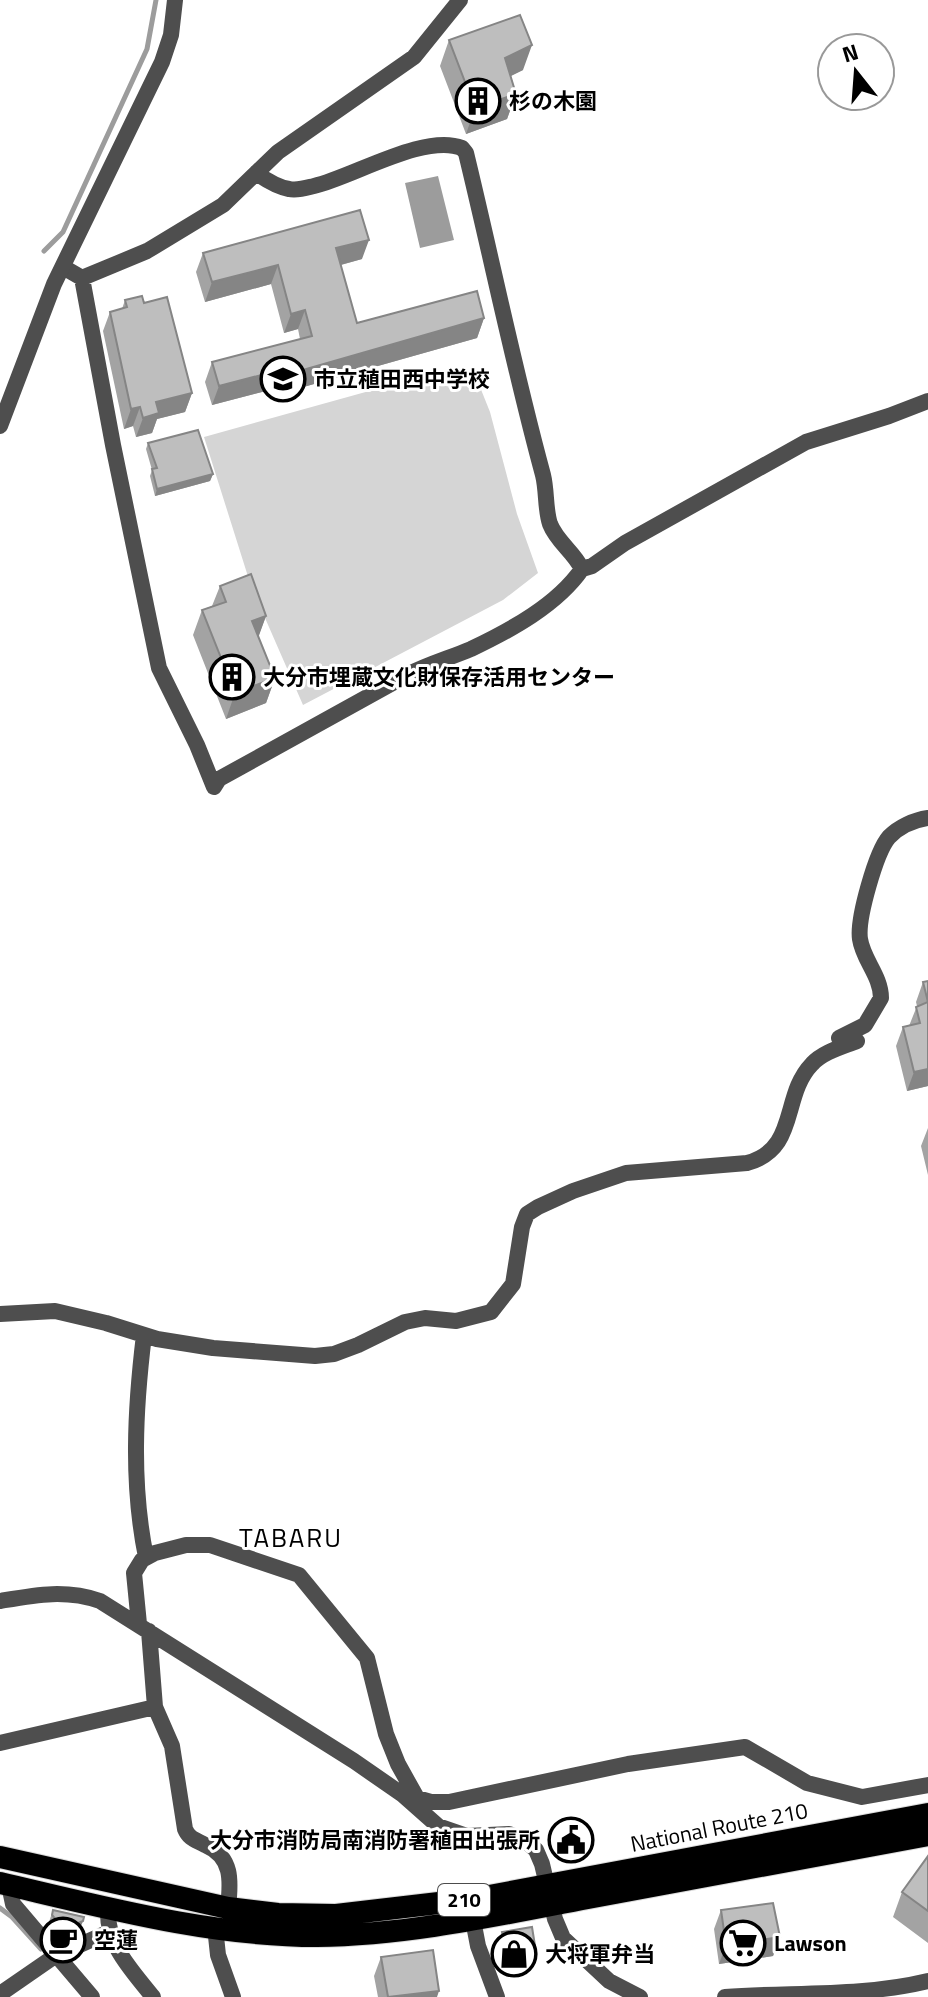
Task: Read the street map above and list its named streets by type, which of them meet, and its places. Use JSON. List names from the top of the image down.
{
  "streets": {
    "highway": ["National Route 210", "210"]
  },
  "districts": ["TABARU"],
  "places": {
    "building": ["杉の木園", "大分市埋蔵文化財保存活用センター"],
    "school or university": ["市立稙田西中学校"],
    "public building": ["大分市消防局南消防署稙田出張所"],
    "cafe": ["空蓮"],
    "supermarket": ["Lawson"],
    "shop": ["大将軍弁当"]
  },
  "north": "top"
}
